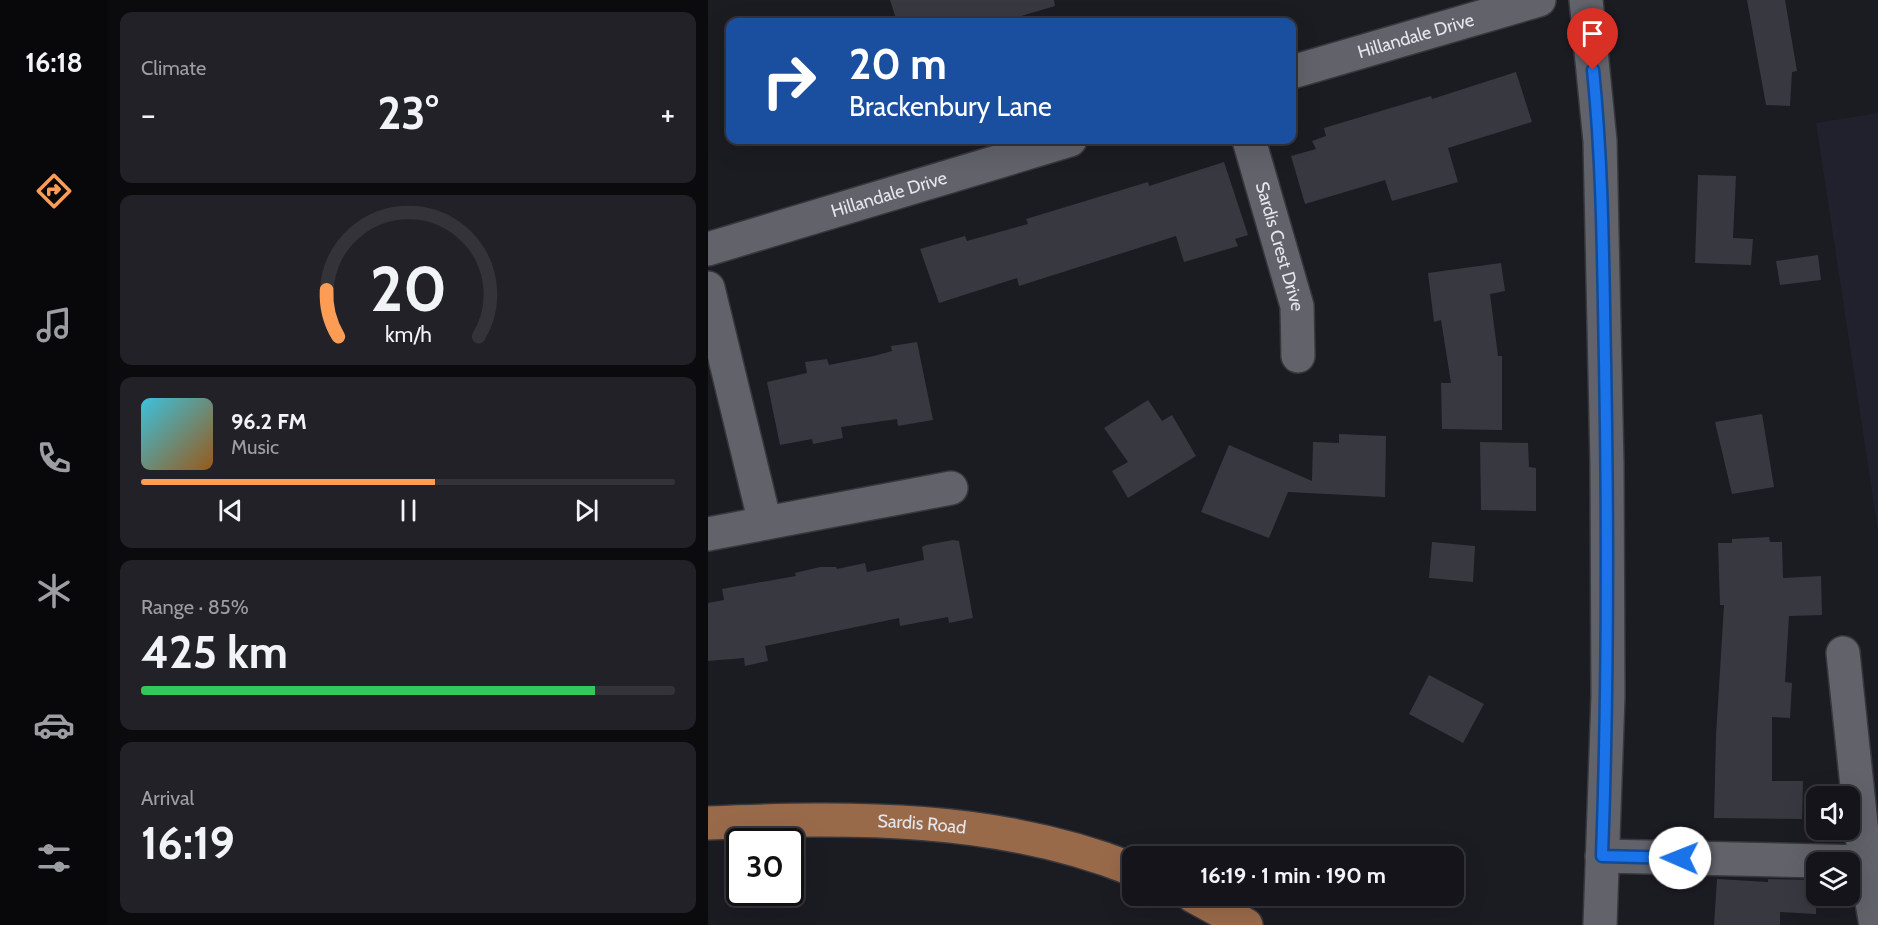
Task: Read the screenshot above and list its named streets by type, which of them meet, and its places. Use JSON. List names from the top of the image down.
{
  "streets": {
    "main road": ["Sardis Road"],
    "street": ["Hillandale Drive", "Sardis Crest Drive"]
  },
  "page": {
    "tabs": "16:18",
    "tile": [
      "Climate",
      ["Range · 85%", "425 km"],
      ["Arrival", "16:19"]
    ],
    "turn": ["20 m", "Brackenbury Lane"],
    "heat": ["−", "23°", "+"],
    "song": ["96.2 FM", "Music"],
    "limit": "30",
    "trip": "16:19 · 1 min · 190 m",
    "gauge": ["20", "km/h"]
  }
}
